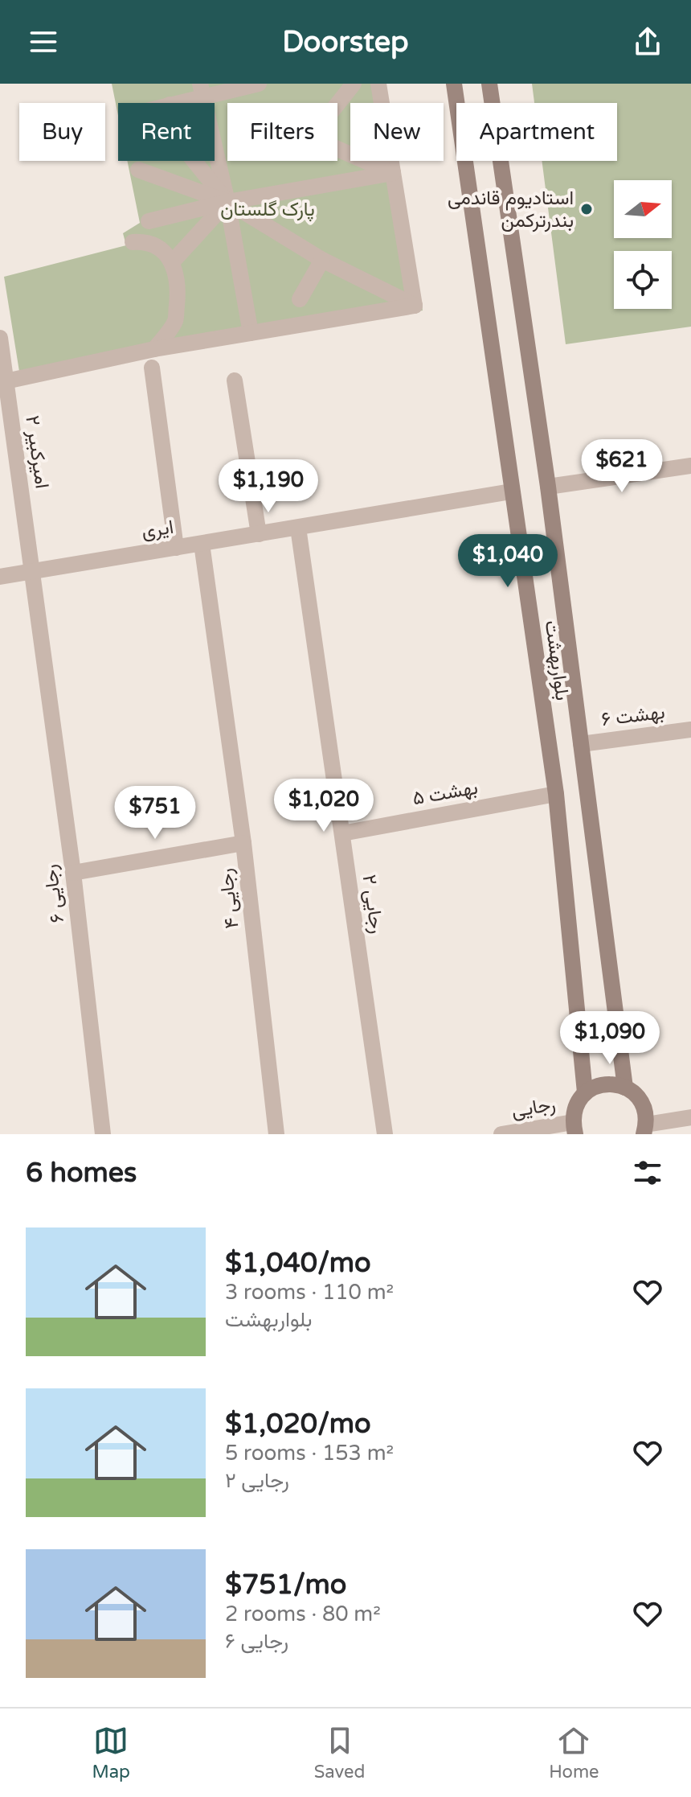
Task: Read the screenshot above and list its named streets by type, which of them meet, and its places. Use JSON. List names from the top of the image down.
{
  "streets": {
    "main road": ["بلواربهشت"],
    "street": [
      "امیرکبیر ۲",
      "ایری",
      "بهشت ۶",
      "بهشت ۵",
      "رجایی ۶",
      "رجایی ۴",
      "رجایی ۲",
      "رجایی"
    ]
  },
  "crossings": [
    ["امیرکبیر ۲", "ایری"],
    ["امیرکبیر ۲", "رجایی ۶"],
    ["ایری", "بلواربهشت"],
    ["ایری", "رجایی ۶"],
    ["ایری", "رجایی ۴"],
    ["ایری", "رجایی ۲"],
    ["بلواربهشت", "بهشت ۶"],
    ["بلواربهشت", "بهشت ۵"],
    ["بهشت ۵", "رجایی ۲"]
  ],
  "parks": ["پارک گلستان"],
  "places": ["استادیوم قاندمی بندرترکمن"],
  "north": "right",
  "page": {
    "header": "Doorstep",
    "chip": [
      "Buy",
      "Rent",
      "Filters",
      "New",
      "Apartment"
    ],
    "price": [
      "$621",
      "$1,190",
      "$1,040",
      "$1,020",
      "$751",
      "$1,090"
    ],
    "heading": "6 homes",
    "list": [
      {
        "name": "$1,040/mo",
        "note": "3 rooms · 110 m² · بلواربهشت"
      },
      {
        "name": "$1,020/mo",
        "note": "5 rooms · 153 m² · رجایی ۲"
      },
      {
        "name": "$751/mo",
        "note": "2 rooms · 80 m² · رجایی ۶"
      }
    ],
    "tabs": ["Map", "Saved", "Home"]
  }
}
